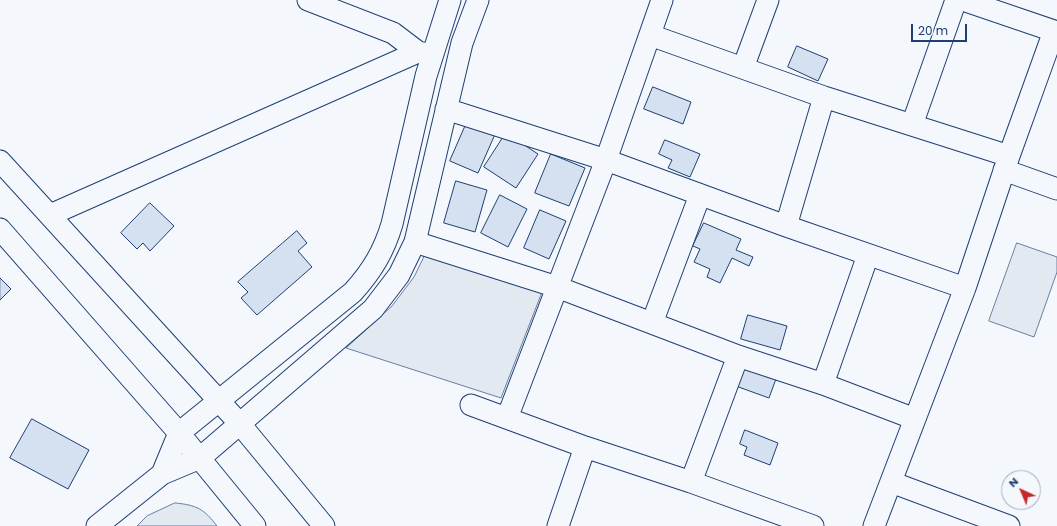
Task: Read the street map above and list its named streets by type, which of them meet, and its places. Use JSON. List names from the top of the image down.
{
  "scale_bar": "20 m",
  "north": "top left"
}
